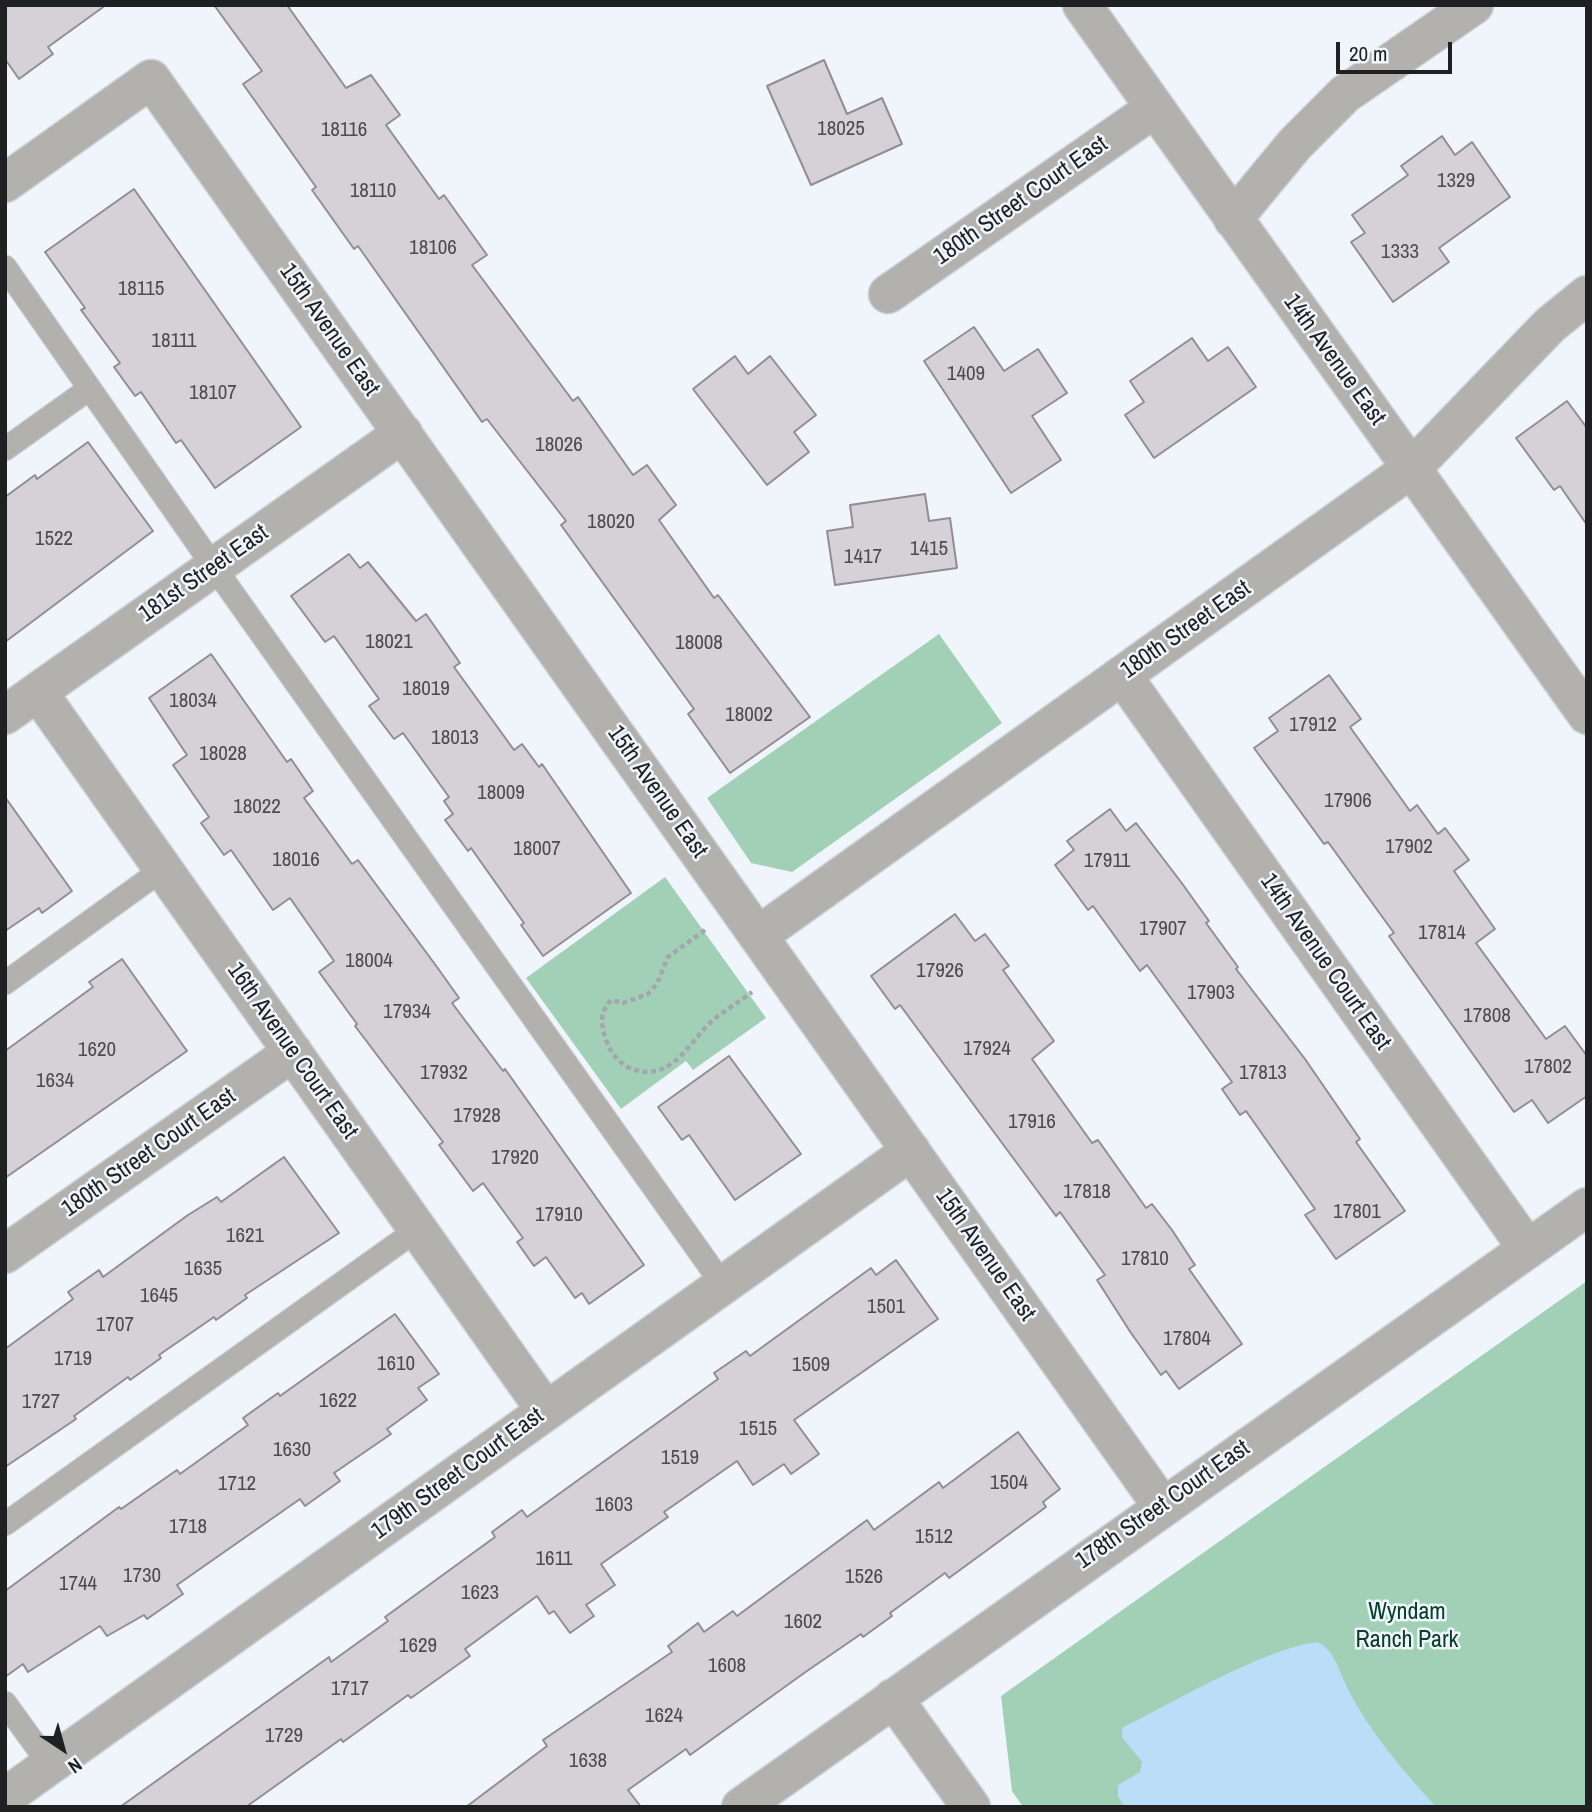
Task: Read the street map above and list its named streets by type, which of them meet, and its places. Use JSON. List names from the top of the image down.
{
  "streets": {
    "street": [
      "180th Street Court East",
      "15th Avenue East",
      "14th Avenue East",
      "181st Street East",
      "180th Street East",
      "14th Avenue Court East",
      "16th Avenue Court East",
      "179th Street Court East",
      "178th Street Court East"
    ]
  },
  "crossings": [
    ["180th Street Court East", "14th Avenue East"],
    ["180th Street Court East", "16th Avenue Court East"],
    ["15th Avenue East", "181st Street East"],
    ["15th Avenue East", "180th Street East"],
    ["15th Avenue East", "179th Street Court East"],
    ["15th Avenue East", "178th Street Court East"],
    ["14th Avenue East", "180th Street East"],
    ["181st Street East", "16th Avenue Court East"],
    ["180th Street East", "14th Avenue Court East"],
    ["14th Avenue Court East", "178th Street Court East"],
    ["16th Avenue Court East", "179th Street Court East"]
  ],
  "parks": ["Wyndam Ranch Park"],
  "house_numbers": [
    "18025",
    "18116",
    "1329",
    "18110",
    "18106",
    "1333",
    "18115",
    "18111",
    "1409",
    "18107",
    "18026",
    "18020",
    "1522",
    "1415",
    "1417",
    "18021",
    "18008",
    "18019",
    "18034",
    "18002",
    "17912",
    "18013",
    "18028",
    "18009",
    "17906",
    "18022",
    "17902",
    "18007",
    "18016",
    "17911",
    "17907",
    "17814",
    "18004",
    "17926",
    "17903",
    "17934",
    "17808",
    "17924",
    "1620",
    "17802",
    "17932",
    "17813",
    "1634",
    "17928",
    "17916",
    "17920",
    "17818",
    "17801",
    "17910",
    "1621",
    "17810",
    "1635",
    "1645",
    "1501",
    "1707",
    "17804",
    "1719",
    "1610",
    "1509",
    "1622",
    "1727",
    "1515",
    "1630",
    "1519",
    "1504",
    "1712",
    "1603",
    "1718",
    "1512",
    "1611",
    "1730",
    "1526",
    "1744",
    "1623",
    "1602",
    "1629",
    "1608",
    "1717",
    "1624",
    "1729",
    "1638"
  ],
  "scale_bar": "20 m",
  "north": "bottom right"
}
